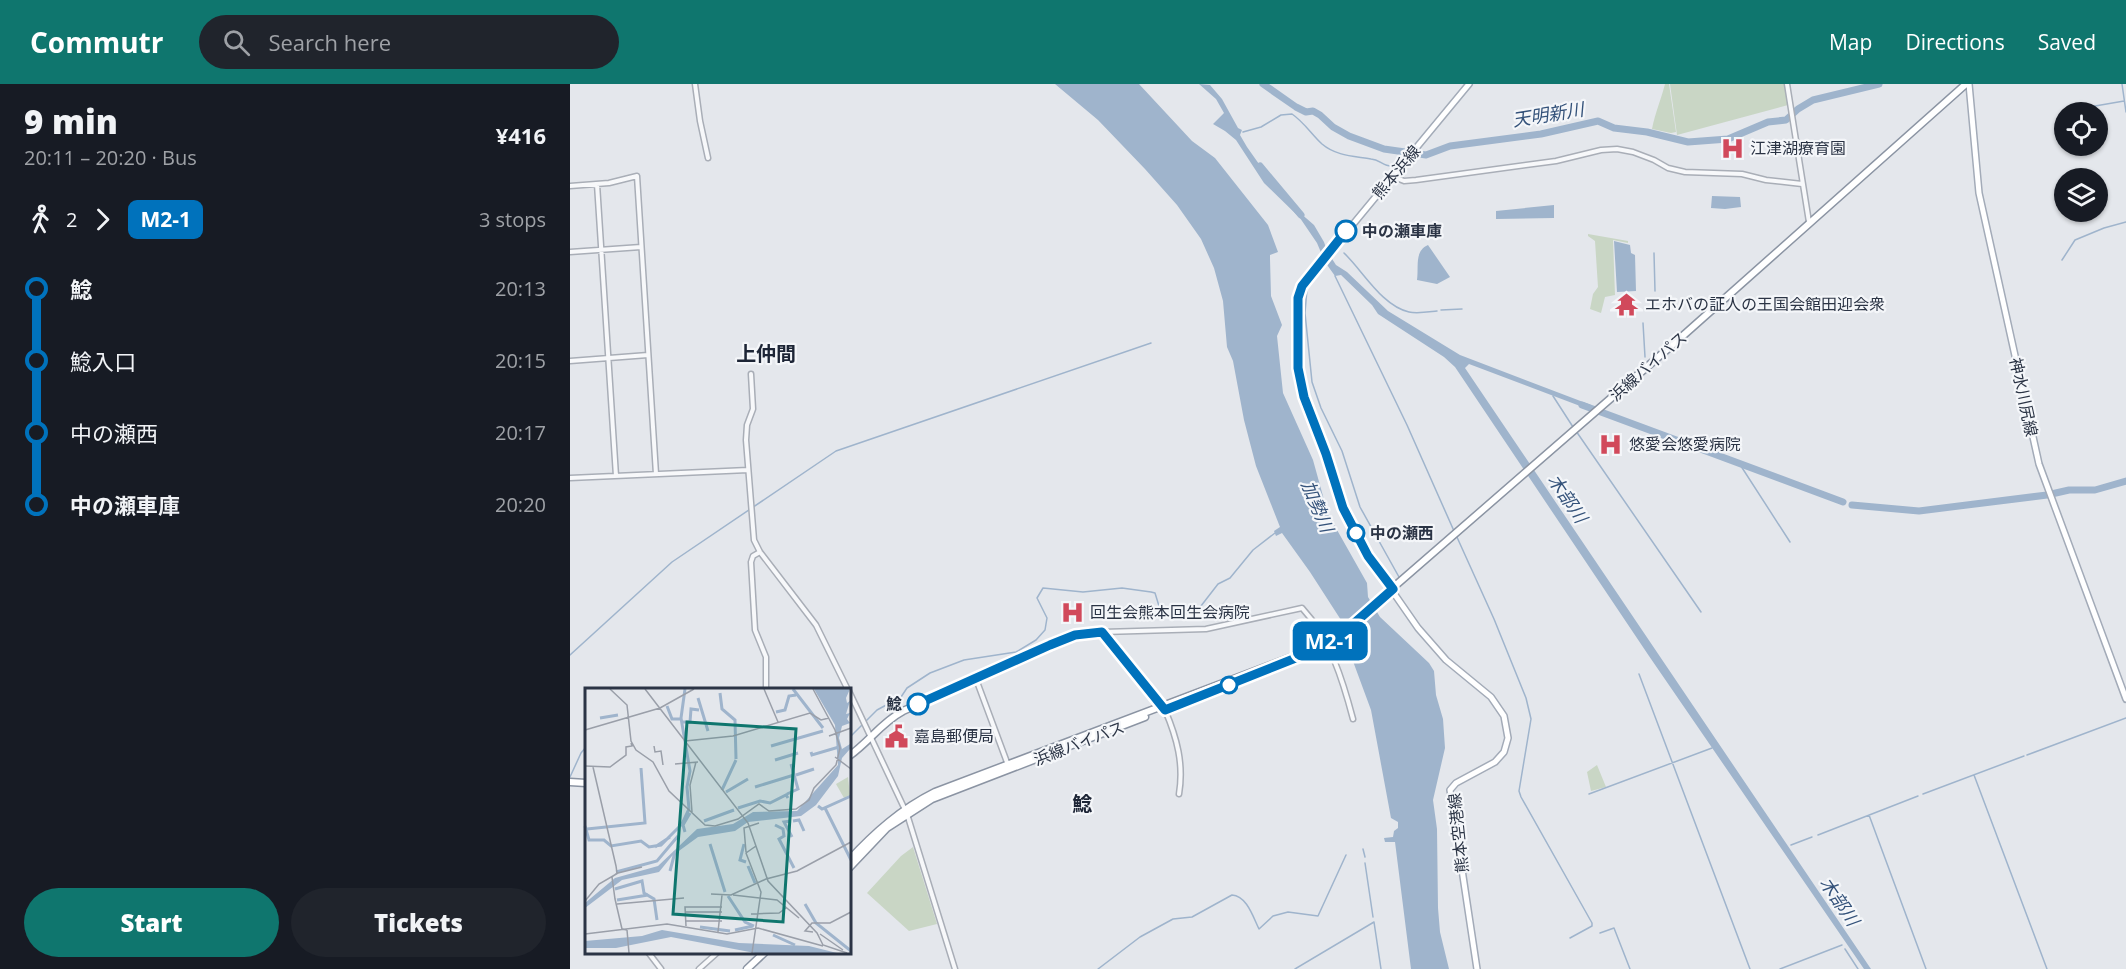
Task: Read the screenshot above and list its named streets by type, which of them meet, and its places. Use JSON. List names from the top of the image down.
{
  "streets": {
    "highway": ["浜線バイパス"],
    "main road": ["熊本浜線", "神水川尻線", "熊本空港線"]
  },
  "crossings": [
    ["熊本浜線", "浜線バイパス"],
    ["熊本浜線", "熊本空港線"],
    ["浜線バイパス", "神水川尻線"],
    ["浜線バイパス", "熊本空港線"]
  ],
  "districts": ["上仲間", "鯰"],
  "water": ["天明新川", "木部川", "加勢川"],
  "places": {
    "hospital": ["江津湖療育園", "悠愛会悠愛病院", "回生会熊本回生会病院"],
    "other": ["中の瀬車庫", "中の瀬西", "鯰"],
    "temple": ["エホバの証人の王国会館田迎会衆"],
    "public building": ["嘉島郵便局"]
  },
  "lines": ["bus line M2-1"],
  "page": {
    "header": "Commutr",
    "search": "Search here",
    "nav": ["Map", "Directions", "Saved"],
    "heading": ["9 min", "20:11 – 20:20 · Bus", "¥416"],
    "on_map": "M2-1",
    "legs": ["2", "M2-1", "3 stops"],
    "list": [
      {
        "name": "鯰",
        "value": "20:13"
      },
      {
        "name": "鯰入口",
        "value": "20:15"
      },
      {
        "name": "中の瀬西",
        "value": "20:17"
      },
      {
        "name": "中の瀬車庫",
        "value": "20:20"
      }
    ],
    "buttons": ["Start", "Tickets"]
  }
}
